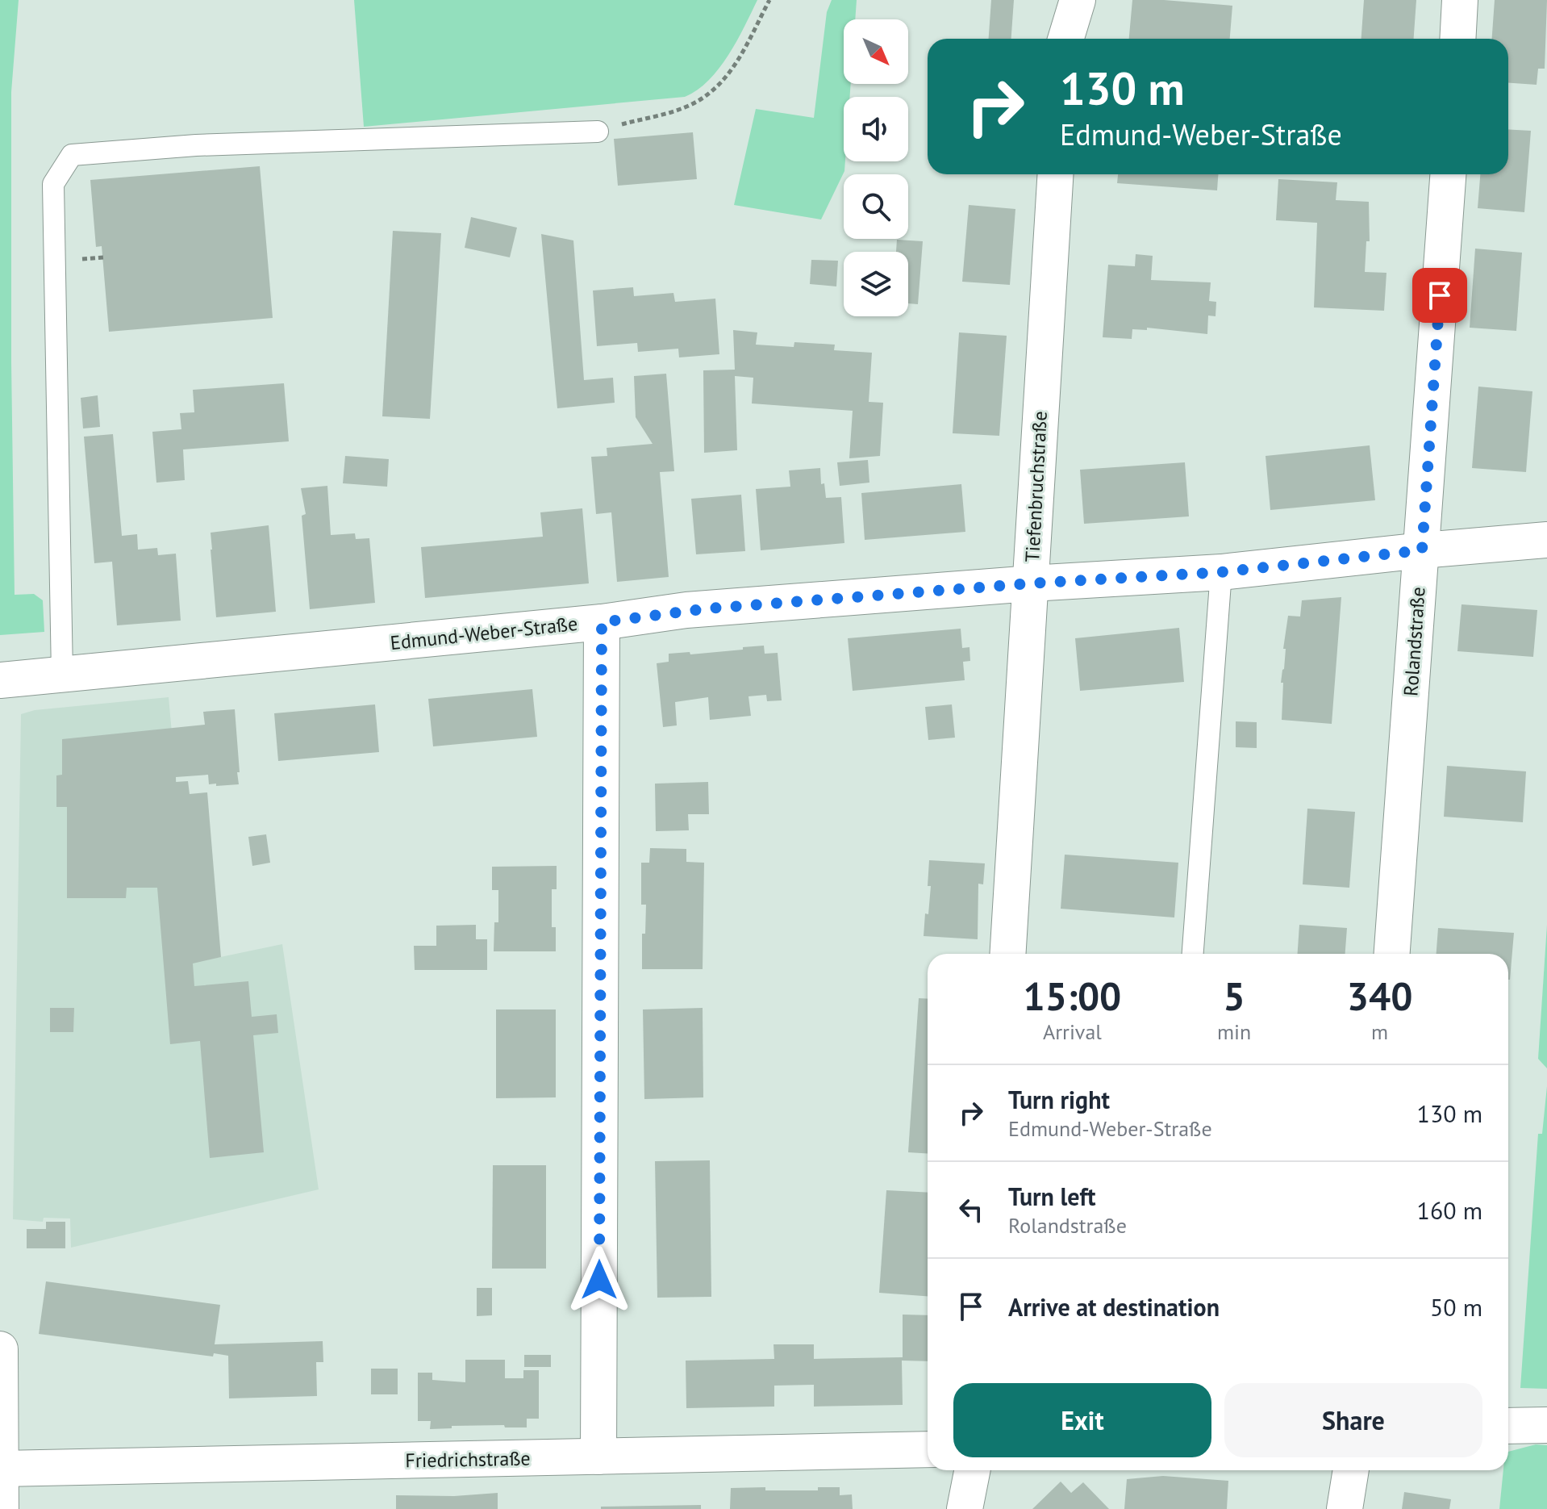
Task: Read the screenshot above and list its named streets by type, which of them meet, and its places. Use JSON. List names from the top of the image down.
{
  "streets": {
    "street": [
      "Tiefenbruchstraße",
      "Edmund-Weber-Straße",
      "Rolandstraße",
      "Friedrichstraße"
    ]
  },
  "crossings": [
    ["Tiefenbruchstraße", "Edmund-Weber-Straße"],
    ["Edmund-Weber-Straße", "Rolandstraße"]
  ],
  "north": "bottom right",
  "page": {
    "turn": ["130 m", "Edmund-Weber-Straße"],
    "eta": [
      "15:00",
      "Arrival",
      "5",
      "min",
      "340",
      "m"
    ],
    "list": [
      {
        "name": "Turn right",
        "note": "Edmund-Weber-Straße",
        "value": "130 m"
      },
      {
        "name": "Turn left",
        "note": "Rolandstraße",
        "value": "160 m"
      },
      {
        "name": "Arrive at destination",
        "value": "50 m"
      }
    ],
    "buttons": ["Exit", "Share"]
  }
}
